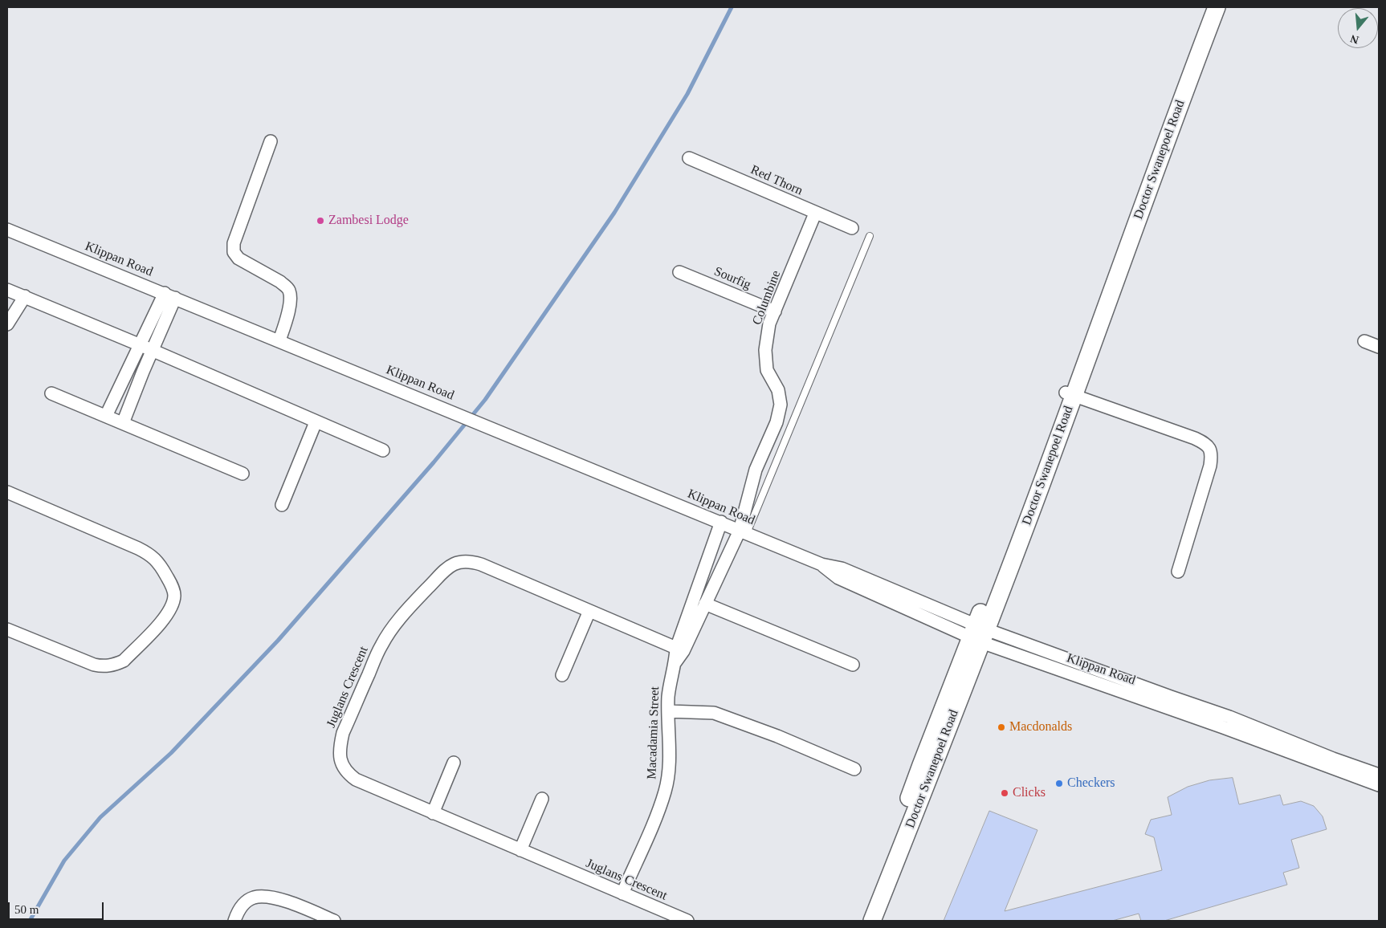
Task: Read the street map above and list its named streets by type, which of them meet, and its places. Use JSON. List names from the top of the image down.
{
  "streets": {
    "main road": ["Doctor Swanepoel Road"],
    "street": [
      "Red Thorn",
      "Klippan Road",
      "Sourfig",
      "Columbine",
      "Juglans Crescent",
      "Macadamia Street"
    ]
  },
  "crossings": [
    ["Doctor Swanepoel Road", "Klippan Road"],
    ["Red Thorn", "Columbine"],
    ["Klippan Road", "Columbine"],
    ["Klippan Road", "Macadamia Street"],
    ["Sourfig", "Columbine"],
    ["Columbine", "Macadamia Street"],
    ["Juglans Crescent", "Macadamia Street"]
  ],
  "places": [
    "Zambesi Lodge",
    "Macdonalds",
    "Checkers",
    "Clicks"
  ],
  "scale_bar": "50 m",
  "north": "bottom"
}
